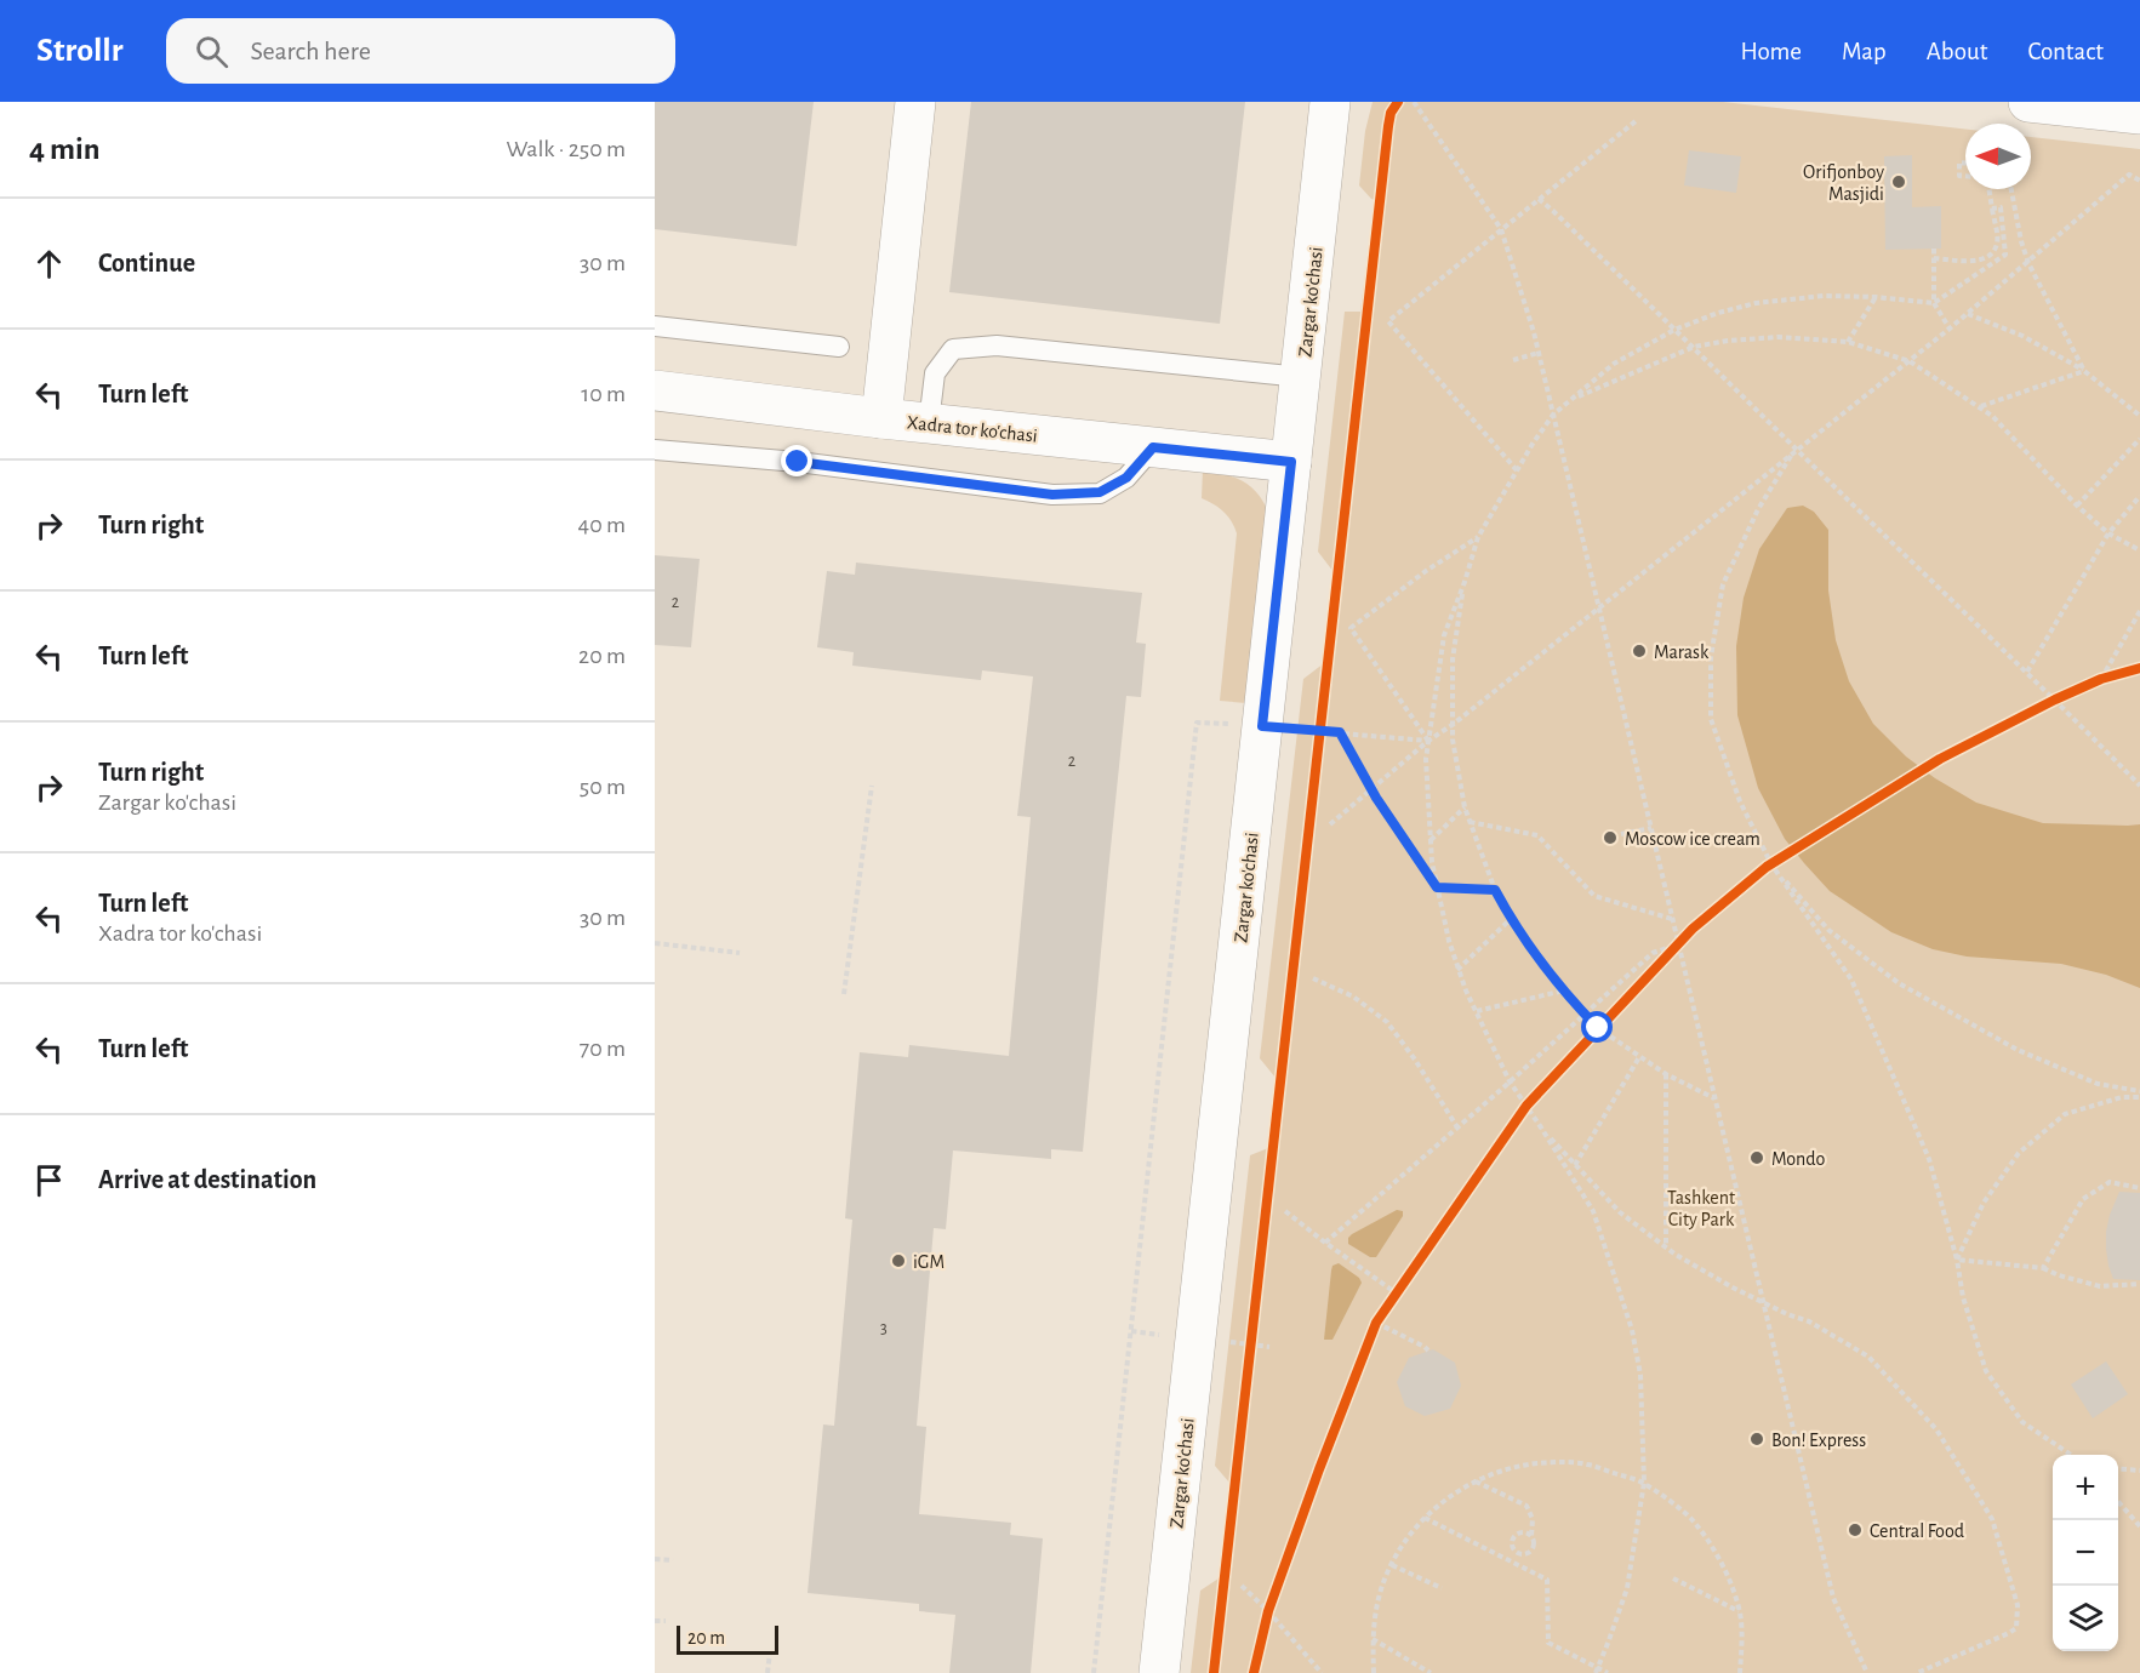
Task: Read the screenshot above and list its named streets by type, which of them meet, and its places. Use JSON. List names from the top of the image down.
{
  "streets": {
    "street": ["Zargar ko'chasi", "Xadra tor ko'chasi"]
  },
  "crossings": [
    ["Zargar ko'chasi", "Xadra tor ko'chasi"]
  ],
  "parks": ["Tashkent City Park"],
  "places": [
    "Orifjonboy Masjidi",
    "Marask",
    "Moscow ice cream",
    "Mondo",
    "iGM",
    "Bon! Express",
    "Central Food"
  ],
  "house_numbers": ["2", "2", "3"],
  "scale_bar": "20 m",
  "north": "left",
  "page": {
    "header": "Strollr",
    "search": "Search here",
    "nav": [
      "Home",
      "Map",
      "About",
      "Contact"
    ],
    "heading": ["4 min", "Walk · 250 m"],
    "list": [
      ["Continue", "30 m"],
      ["Turn left", "10 m"],
      ["Turn right", "40 m"],
      ["Turn left", "20 m"],
      ["Turn right", "Zargar ko'chasi", "50 m"],
      ["Turn left", "Xadra tor ko'chasi", "30 m"],
      ["Turn left", "70 m"],
      "Arrive at destination"
    ],
    "map_buttons": ["+", "−"],
    "scale": "20 m"
  }
}
